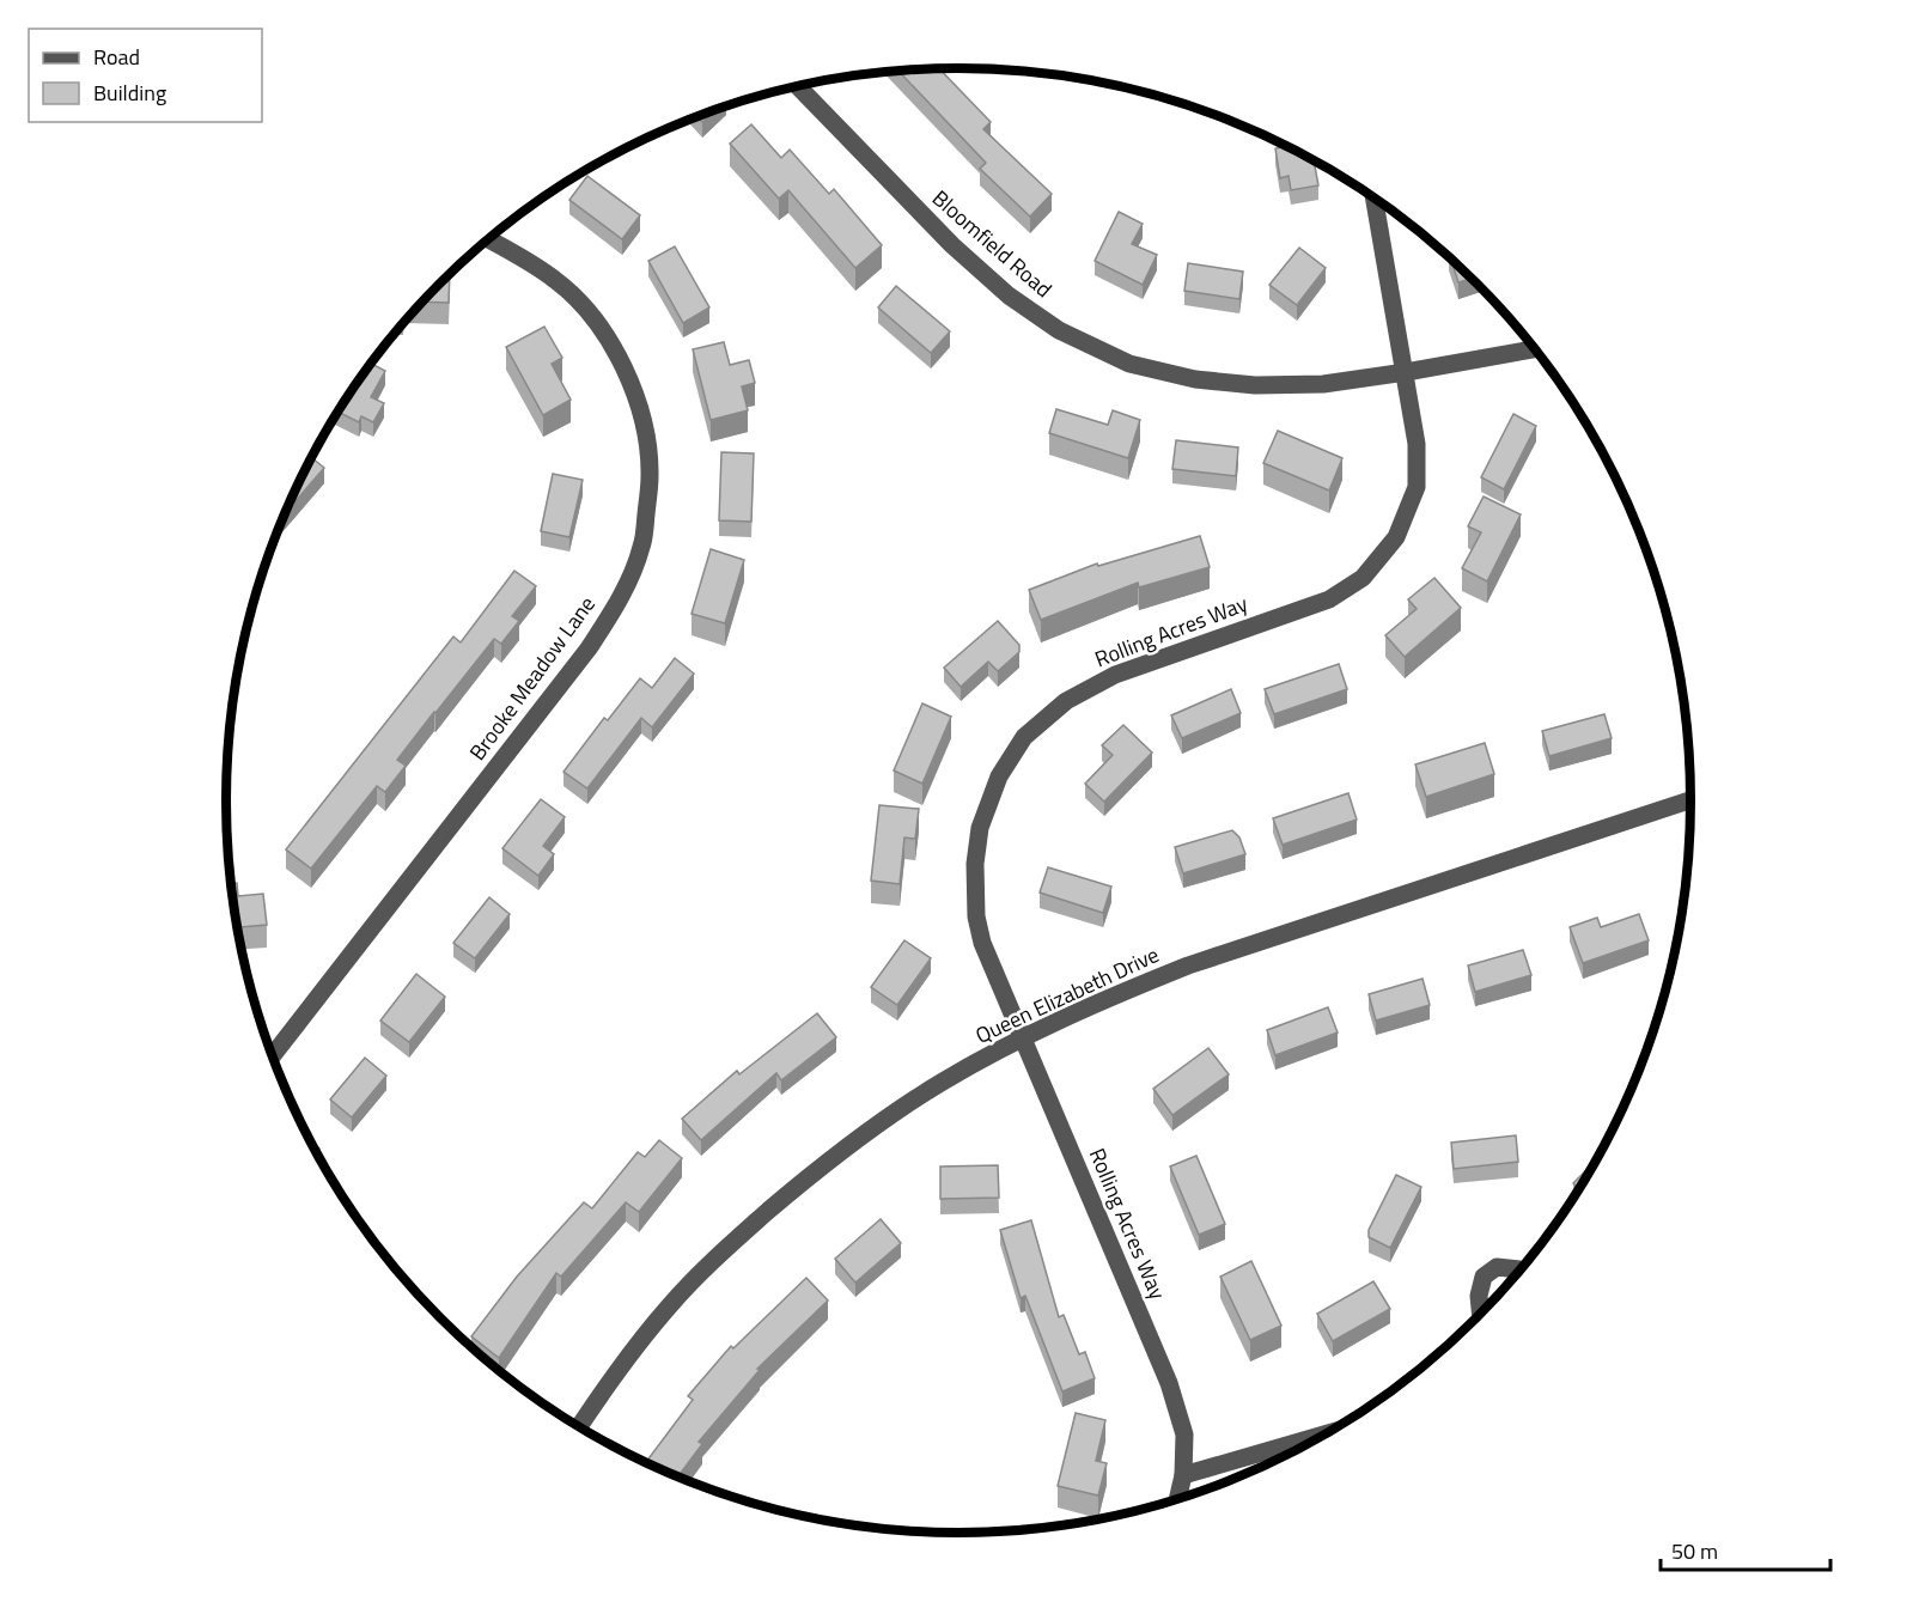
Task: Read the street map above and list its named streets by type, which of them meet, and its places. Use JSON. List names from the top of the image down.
{
  "streets": {
    "street": [
      "Bloomfield Road",
      "Rolling Acres Way",
      "Brooke Meadow Lane",
      "Queen Elizabeth Drive"
    ]
  },
  "crossings": [
    ["Bloomfield Road", "Rolling Acres Way"],
    ["Rolling Acres Way", "Queen Elizabeth Drive"]
  ],
  "legend": ["Road", "Building"],
  "scale_bar": "50 m"
}
